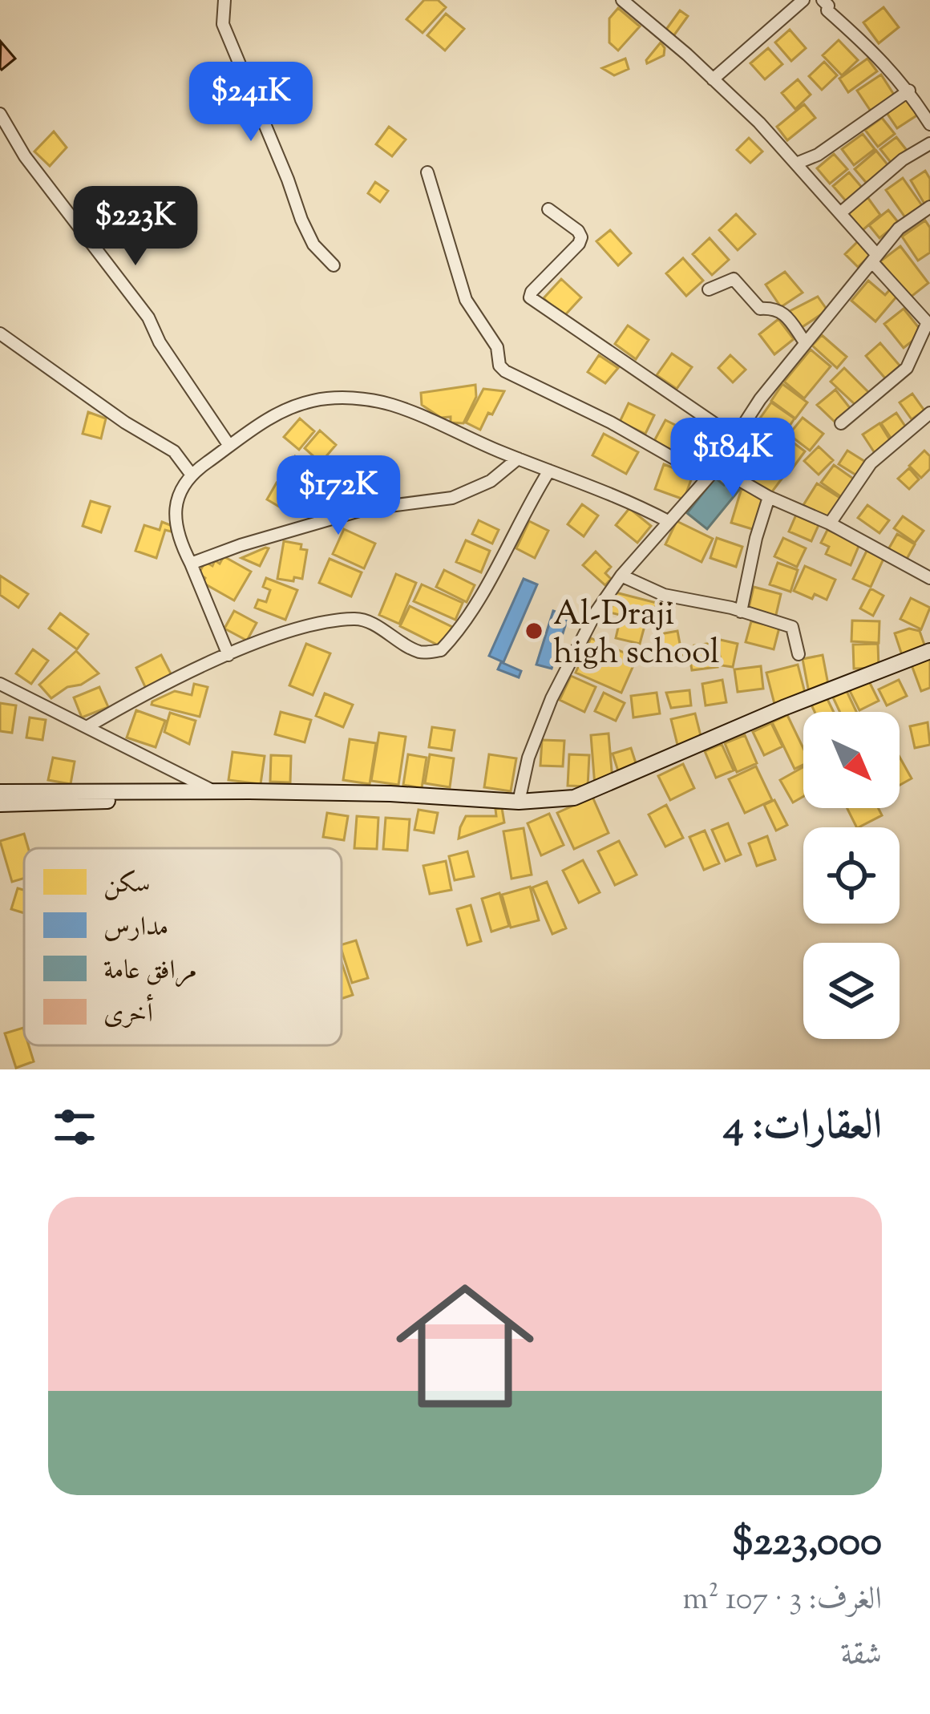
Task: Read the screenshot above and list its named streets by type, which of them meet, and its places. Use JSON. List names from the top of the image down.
{
  "places": ["Al-Draji high school"],
  "legend": [
    "سكن",
    "مدارس",
    "مرافق عامة",
    "أخرى"
  ],
  "north": "bottom right",
  "page": {
    "price": [
      "$241K",
      "$223K",
      "$184K",
      "$172K"
    ],
    "heading": "العقارات: 4",
    "list": [
      {
        "name": "$223,000",
        "note": "الغرف: 3 · 107 m² · شقة"
      }
    ]
  }
}
